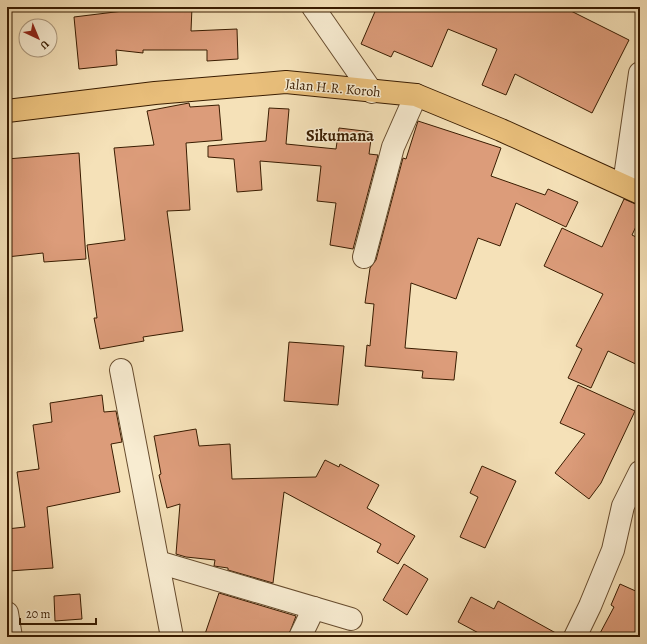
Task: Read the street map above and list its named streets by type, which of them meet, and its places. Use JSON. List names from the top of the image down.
{
  "streets": {
    "main road": ["Jalan H.R. Koroh"]
  },
  "districts": ["Sikumana"],
  "scale_bar": "20 m",
  "north": "bottom right"
}
